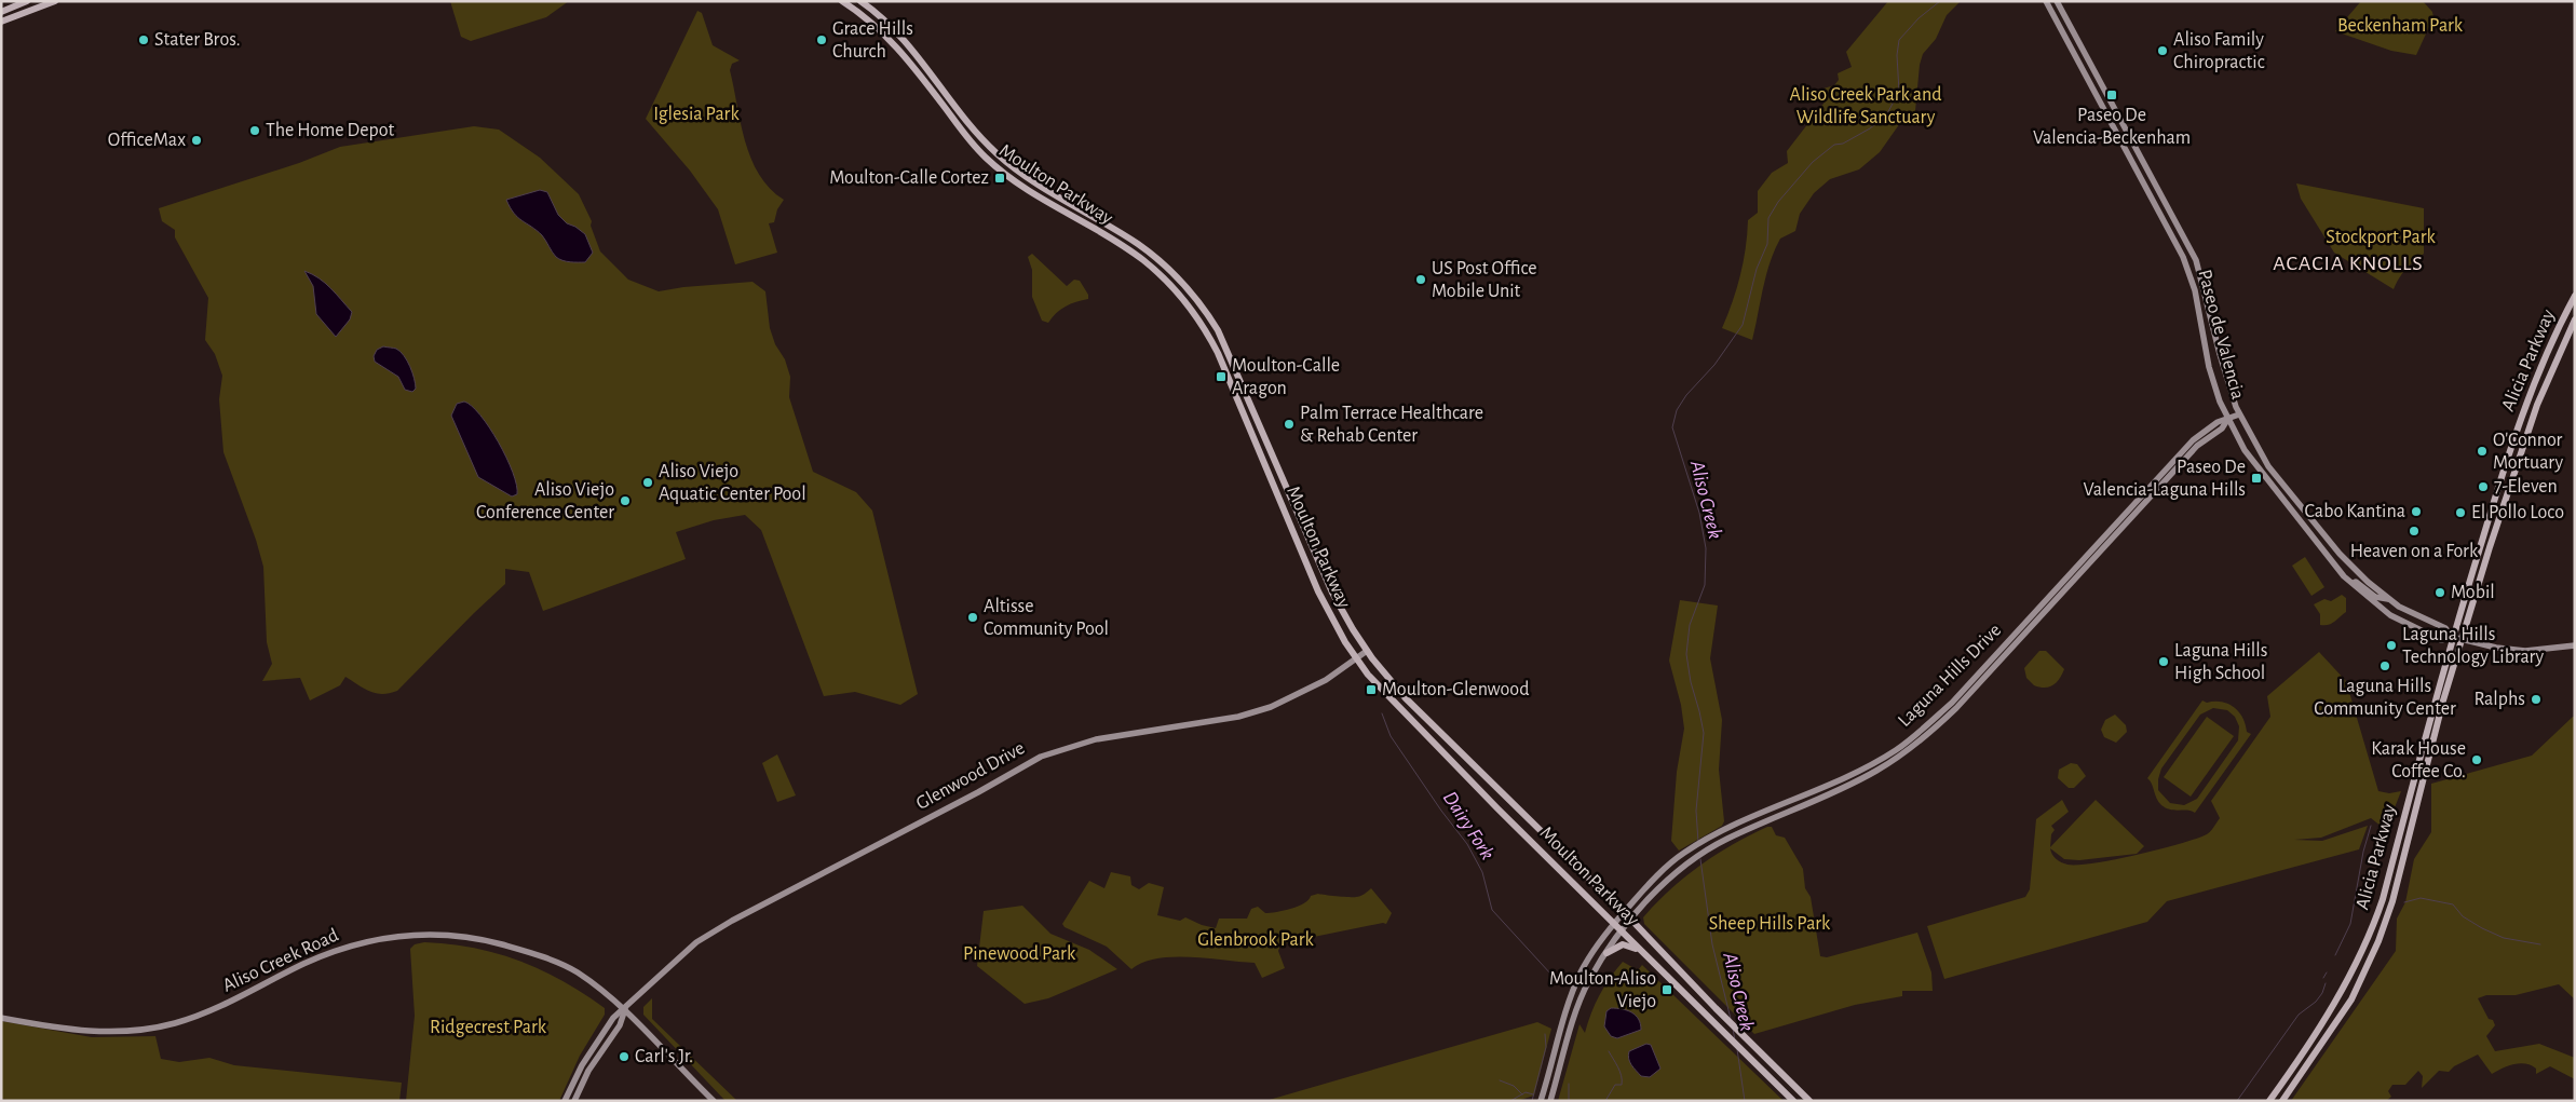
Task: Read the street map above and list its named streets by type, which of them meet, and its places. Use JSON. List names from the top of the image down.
{
  "streets": {
    "main road": [
      "Moulton Parkway",
      "Paseo de Valencia",
      "Alicia Parkway",
      "Laguna Hills Drive",
      "Glenwood Drive",
      "Aliso Creek Road"
    ]
  },
  "crossings": [
    ["Moulton Parkway", "Laguna Hills Drive"],
    ["Moulton Parkway", "Glenwood Drive"],
    ["Paseo de Valencia", "Alicia Parkway"],
    ["Paseo de Valencia", "Laguna Hills Drive"],
    ["Glenwood Drive", "Aliso Creek Road"]
  ],
  "districts": ["ACACIA KNOLLS"],
  "water": ["Aliso Creek", "Dairy Fork"],
  "parks": [
    "Beckenham Park",
    "Aliso Creek Park and Wildlife Sanctuary",
    "Iglesia Park",
    "Stockport Park",
    "Sheep Hills Park",
    "Glenbrook Park",
    "Pinewood Park",
    "Ridgecrest Park"
  ],
  "places": {
    "other": [
      "Stater Bros.",
      "Grace Hills Church",
      "Aliso Family Chiropractic",
      "The Home Depot",
      "OfficeMax",
      "US Post Office Mobile Unit",
      "Palm Terrace Healthcare & Rehab Center",
      "O'Connor Mortuary",
      "Aliso Viejo Aquatic Center Pool",
      "7-Eleven",
      "Aliso Viejo Conference Center",
      "Cabo Kantina",
      "El Pollo Loco",
      "Heaven on a Fork",
      "Mobil",
      "Altisse Community Pool",
      "Laguna Hills Technology Library",
      "Laguna Hills High School",
      "Laguna Hills Community Center",
      "Ralphs",
      "Karak House Coffee Co.",
      "Carl's Jr."
    ],
    "transit": [
      "Paseo De Valencia-Beckenham",
      "Moulton-Calle Cortez",
      "Moulton-Calle Aragon",
      "Paseo De Valencia-Laguna Hills",
      "Moulton-Glenwood",
      "Moulton-Aliso Viejo"
    ]
  }
}
